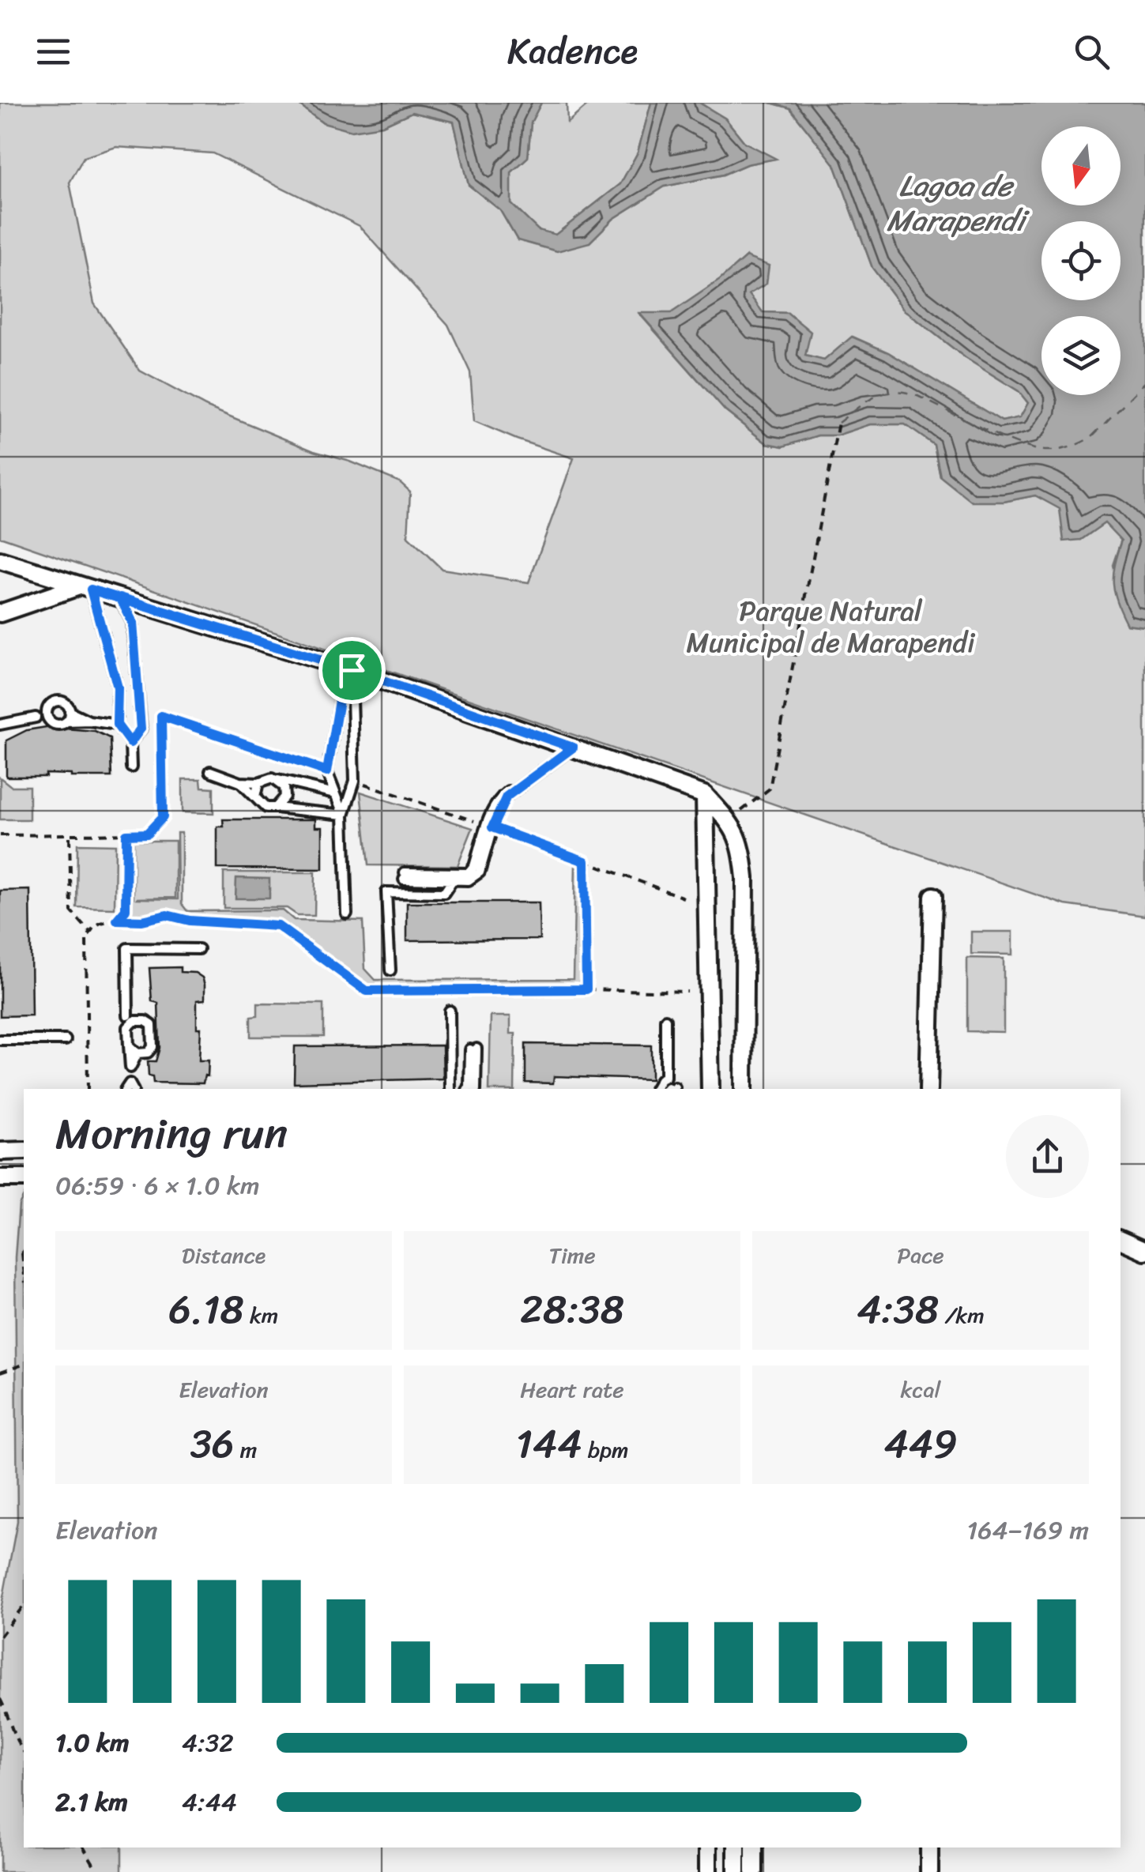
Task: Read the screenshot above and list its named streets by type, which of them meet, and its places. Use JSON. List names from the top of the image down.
{
  "water": ["Lagoa de Marapendi"],
  "parks": ["Parque Natural Municipal de Marapendi"],
  "north": "bottom",
  "page": {
    "header": "Kadence",
    "heading": ["Morning run", "06:59 · 6 × 1.0 km"],
    "stats": [
      ["Distance", "6.18 km"],
      ["Time", "28:38"],
      ["Pace", "4:38 /km"],
      ["Elevation", "36 m"],
      ["Heart rate", "144 bpm"],
      ["kcal", "449"]
    ],
    "chart": ["Elevation", "164–169 m"],
    "list": [
      {
        "name": "1.0 km",
        "note": "4:32"
      },
      {
        "name": "2.1 km",
        "note": "4:44"
      }
    ]
  }
}
